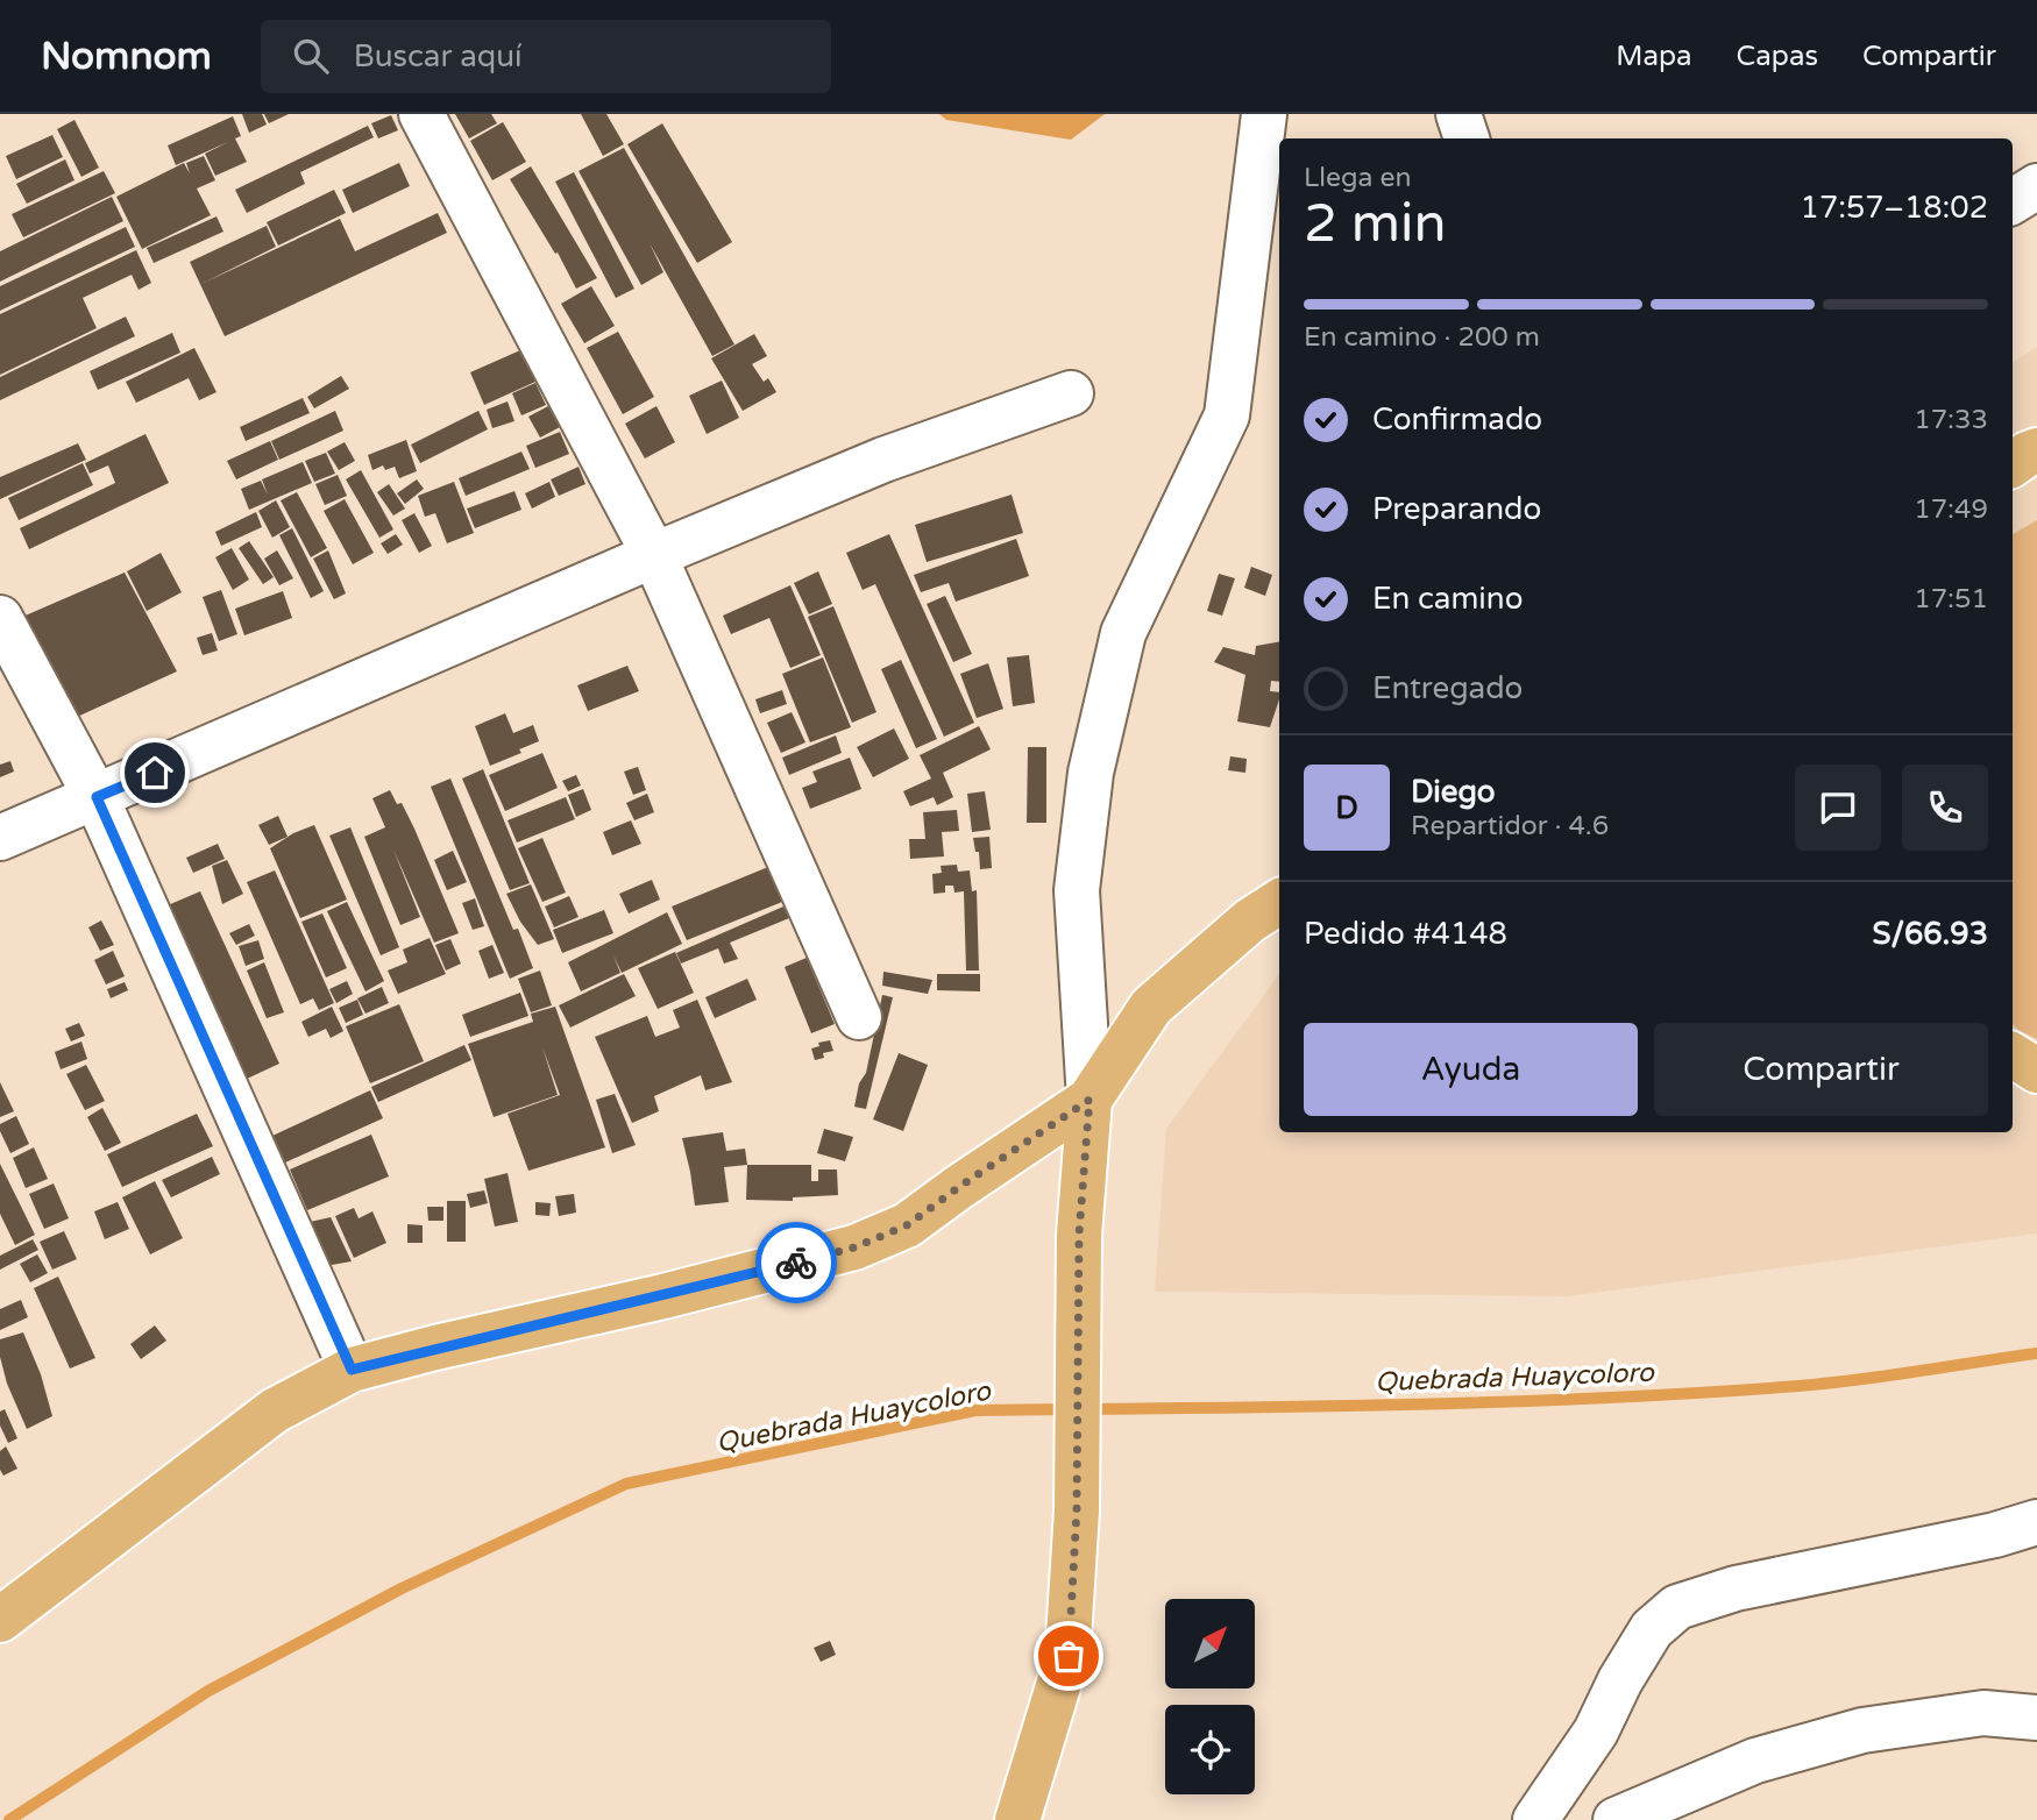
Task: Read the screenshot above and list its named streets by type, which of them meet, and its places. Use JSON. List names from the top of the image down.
{
  "water": ["Quebrada Huaycoloro"],
  "north": "top right",
  "page": {
    "header": "Nomnom",
    "search": "Buscar aquí",
    "nav": ["Mapa", "Capas", "Compartir"],
    "heading": ["2 min", "Llega en", "17:57–18:02"],
    "panel": [
      "Diego",
      "Repartidor · 4.6",
      "Pedido #4148",
      "S/66.93"
    ],
    "bar": "En camino · 200 m",
    "list": [
      ["Confirmado", "17:33"],
      ["Preparando", "17:49"],
      ["En camino", "17:51"],
      "Entregado"
    ],
    "round": "D",
    "buttons": ["Ayuda", "Compartir"]
  }
}
